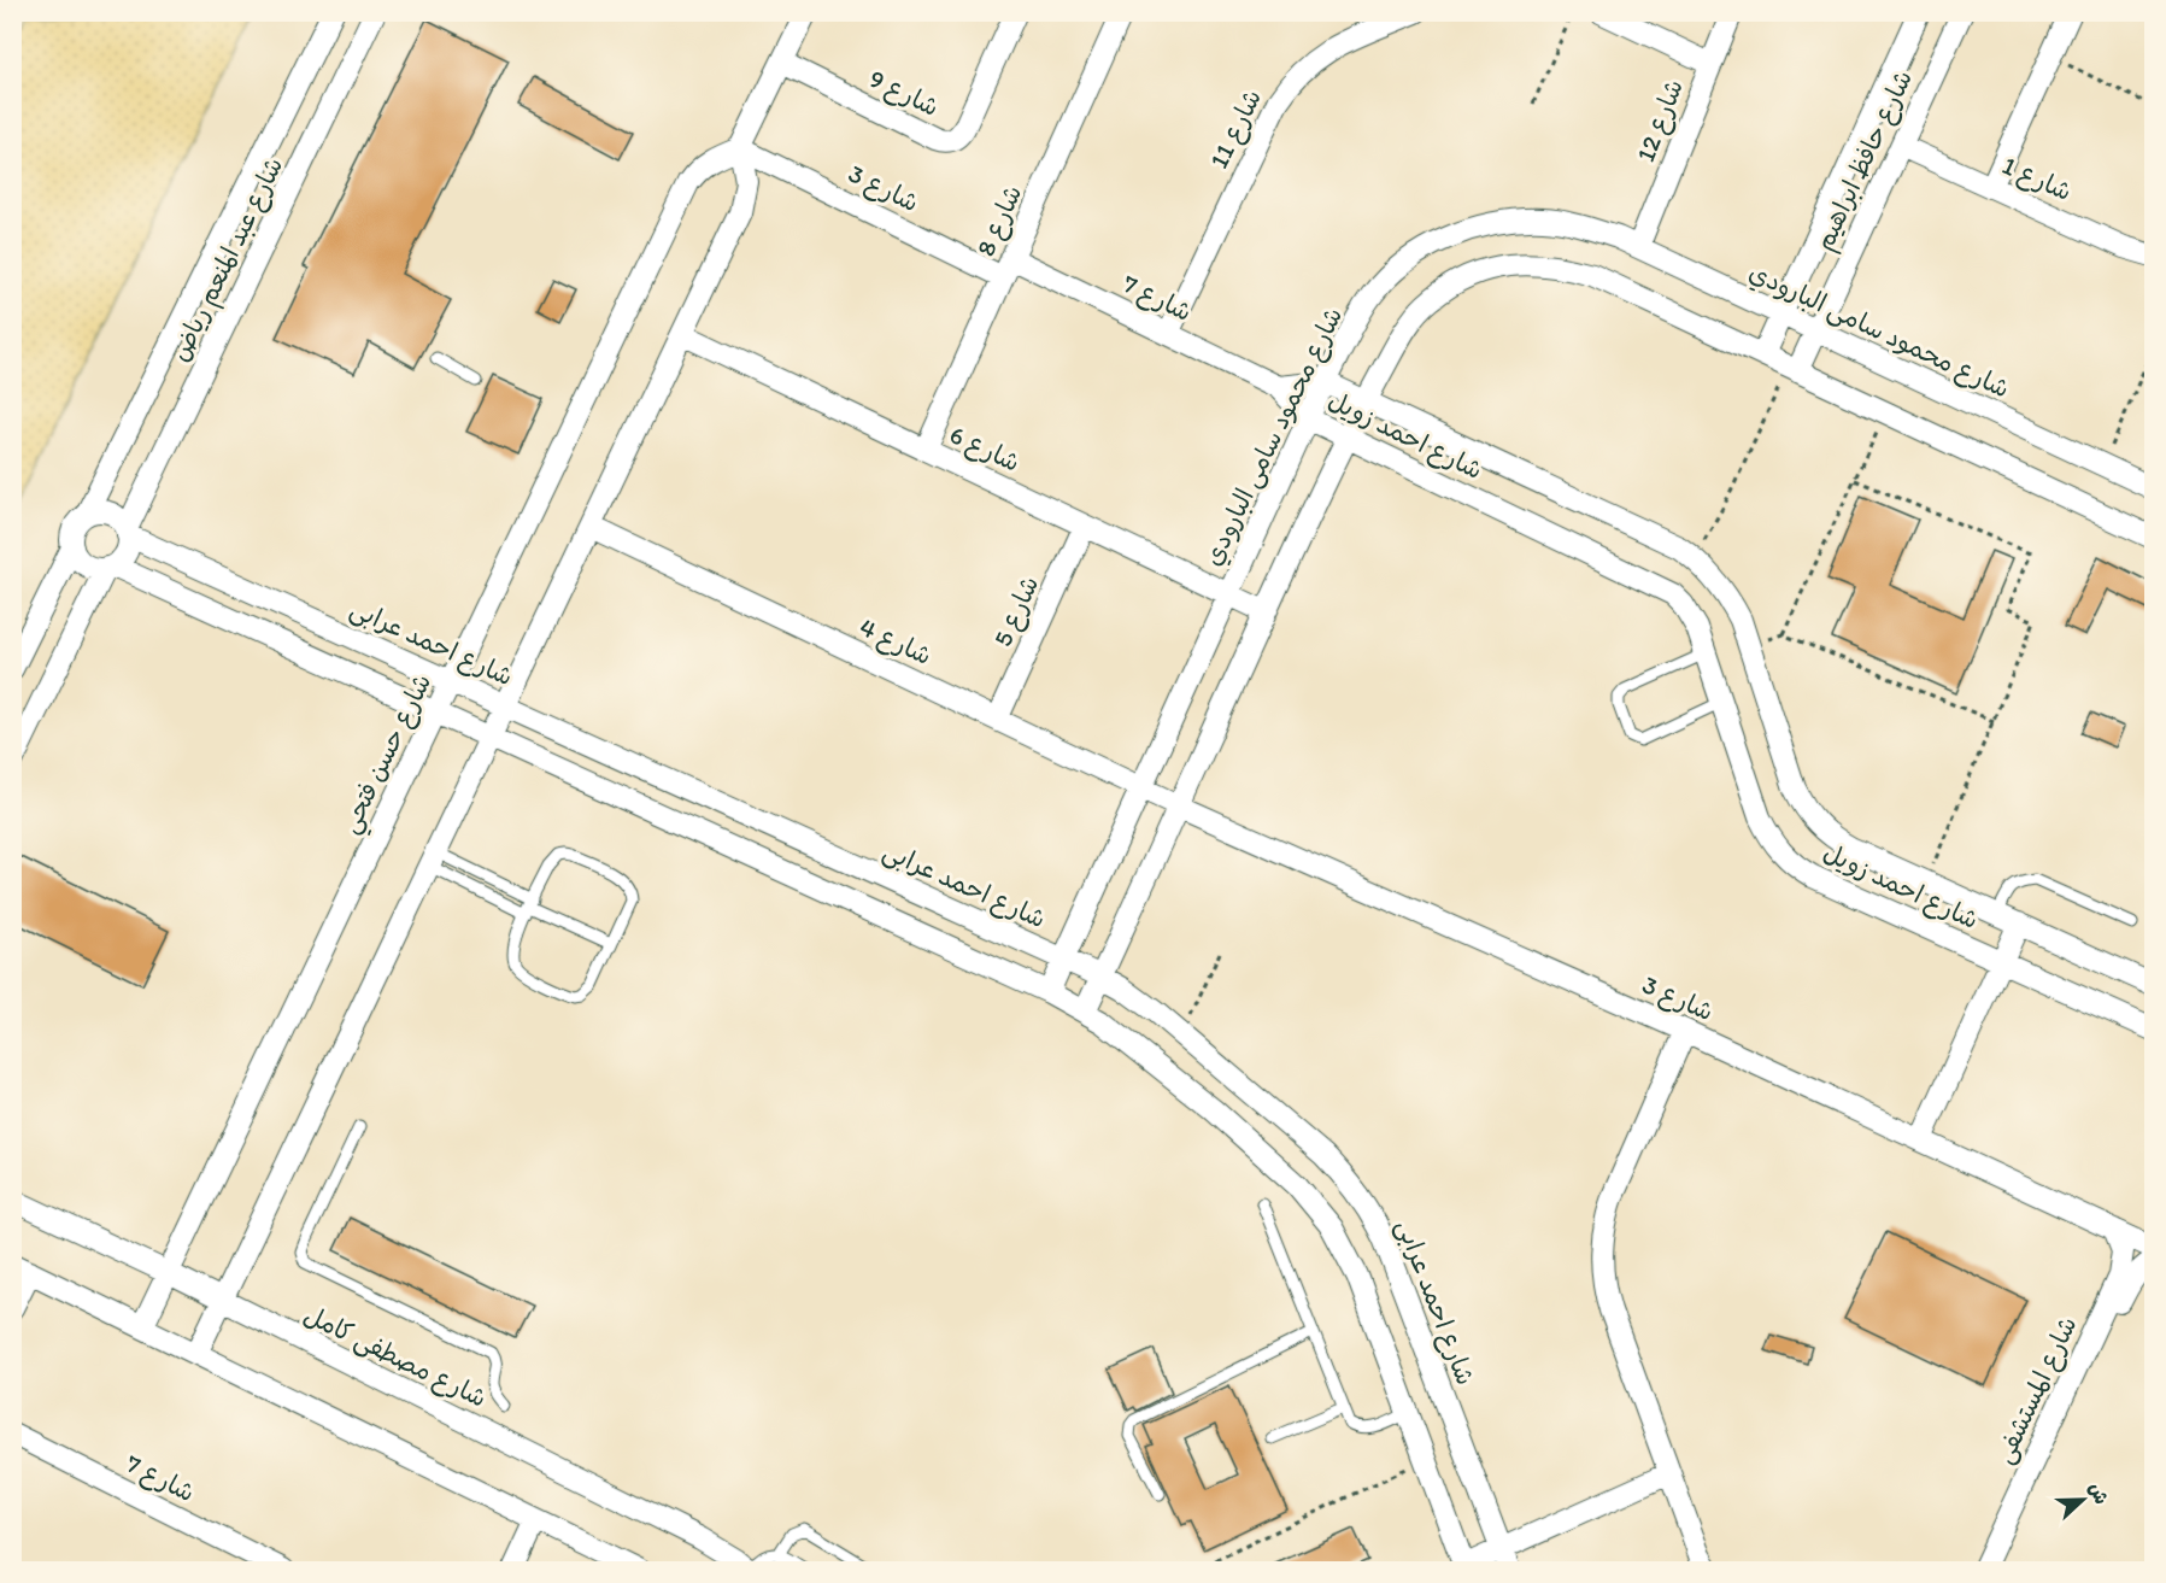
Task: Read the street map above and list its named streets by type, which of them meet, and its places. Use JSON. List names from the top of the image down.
{
  "streets": {
    "street": [
      "شارع 9",
      "شارع 12",
      "شارع 11",
      "شارع حافظ ابراهيم",
      "شارع 1",
      "شارع 3",
      "شارع 8",
      "شارع عبد المنعم رياض",
      "شارع 7",
      "شارع محمود سامى البارودي",
      "شارع احمد زويل",
      "شارع 6",
      "شارع 5",
      "شارع 4",
      "شارع احمد عرابى",
      "شارع حسن فتحي",
      "شارع مصطفى كامل",
      "شارع المستشفى"
    ]
  },
  "crossings": [
    ["شارع 12", "شارع محمود سامى البارودي"],
    ["شارع 11", "شارع 7"],
    ["شارع حافظ ابراهيم", "شارع 1"],
    ["شارع حافظ ابراهيم", "شارع محمود سامى البارودي"],
    ["شارع 3", "شارع 8"],
    ["شارع 3", "شارع 7"],
    ["شارع 3", "شارع 4"],
    ["شارع 3", "شارع حسن فتحي"],
    ["شارع 3", "شارع المستشفى"],
    ["شارع 8", "شارع 7"],
    ["شارع 8", "شارع 6"],
    ["شارع عبد المنعم رياض", "شارع احمد عرابى"],
    ["شارع 7", "شارع احمد زويل"],
    ["شارع محمود سامى البارودي", "شارع احمد زويل"],
    ["شارع محمود سامى البارودي", "شارع 6"],
    ["شارع محمود سامى البارودي", "شارع 4"],
    ["شارع محمود سامى البارودي", "شارع احمد عرابى"],
    ["شارع 6", "شارع 5"],
    ["شارع 5", "شارع 4"],
    ["شارع احمد عرابى", "شارع حسن فتحي"],
    ["شارع حسن فتحي", "شارع مصطفى كامل"]
  ],
  "north": "right"
}
